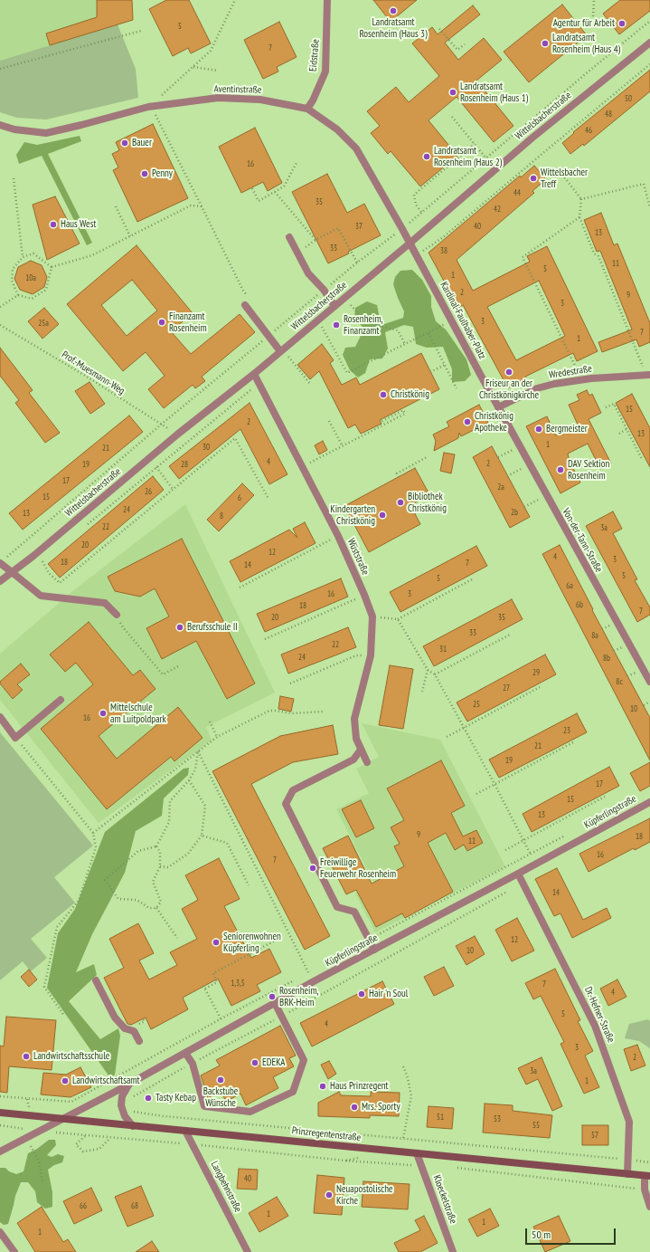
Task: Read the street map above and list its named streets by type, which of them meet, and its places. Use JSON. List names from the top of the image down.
{
  "streets": {
    "main road": ["Prinzregentenstraße"],
    "street": [
      "Eidstraße",
      "Aventinstraße",
      "Wittelsbacherstraße",
      "Kardinal-Faulhaber-Platz",
      "Wredestraße",
      "Von-der-Tann-Straße",
      "Wüststraße",
      "Küpferlingstraße",
      "Dr.-Hefner-Straße",
      "Langbehnstraße",
      "Kloeckelstraße"
    ],
    "path": ["Prof.-Muesmann-Weg"]
  },
  "crossings": [
    ["Eidstraße", "Aventinstraße"],
    ["Aventinstraße", "Wittelsbacherstraße"],
    ["Aventinstraße", "Kardinal-Faulhaber-Platz"],
    ["Wittelsbacherstraße", "Kardinal-Faulhaber-Platz"],
    ["Wittelsbacherstraße", "Prof.-Muesmann-Weg"],
    ["Wittelsbacherstraße", "Wüststraße"],
    ["Kardinal-Faulhaber-Platz", "Wredestraße"],
    ["Kardinal-Faulhaber-Platz", "Von-der-Tann-Straße"],
    ["Wredestraße", "Von-der-Tann-Straße"],
    ["Küpferlingstraße", "Dr.-Hefner-Straße"],
    ["Küpferlingstraße", "Prinzregentenstraße"],
    ["Dr.-Hefner-Straße", "Prinzregentenstraße"],
    ["Prinzregentenstraße", "Langbehnstraße"],
    ["Prinzregentenstraße", "Kloeckelstraße"]
  ],
  "places": [
    "Landratsamt Rosenheim (Haus 3)",
    "Agentur für Arbeit",
    "Landratsamt Rosenheim (Haus 4)",
    "Landratsamt Rosenheim (Haus 1)",
    "Bauer",
    "Landratsamt Rosenheim (Haus 2)",
    "Penny",
    "Wittelsbacher Treff",
    "Haus West",
    "Finanzamt Rosenheim",
    "Rosenheim, Finanzamt",
    "Friseur an der Christkönigkirche",
    "Christkönig",
    "Christkönig Apotheke",
    "Bergmeister",
    "DAV Sektion Rosenheim",
    "Bibliothek Christkönig",
    "Kindergarten Christkönig",
    "Berufsschule II",
    "Mittelschule am Luitpoldpark",
    "Freiwillige Feuerwehr Rosenheim",
    "Seniorenwohnen Küpferling",
    "Hair 'n Soul",
    "Rosenheim, BRK-Heim",
    "Landwirtschaftsschule",
    "EDEKA",
    "Backstube Wünsche",
    "Landwirtschaftsamt",
    "Haus Prinzregent",
    "Tasty Kebap",
    "Mrs. Sporty",
    "Neuapostolische Kirche"
  ],
  "house_numbers": [
    "5",
    "7",
    "50",
    "48",
    "46",
    "16",
    "44",
    "35",
    "42",
    "37",
    "40",
    "13",
    "33",
    "38",
    "11",
    "5",
    "1",
    "10a",
    "2",
    "9",
    "3",
    "3",
    "25a",
    "7",
    "1",
    "15",
    "2",
    "13",
    "1",
    "30",
    "21",
    "4",
    "2",
    "19",
    "28",
    "17",
    "2a",
    "26",
    "15",
    "6",
    "24",
    "2b",
    "13",
    "8",
    "22",
    "3a",
    "20",
    "12",
    "4",
    "3",
    "18",
    "7",
    "14",
    "5",
    "5",
    "6a",
    "16",
    "3",
    "6b",
    "18",
    "7",
    "20",
    "35",
    "33",
    "8a",
    "22",
    "31",
    "24",
    "8b",
    "29",
    "8c",
    "27",
    "25",
    "10",
    "16",
    "23",
    "21",
    "19",
    "17",
    "15",
    "13",
    "9",
    "18",
    "11",
    "16",
    "7",
    "14",
    "12",
    "10",
    "1,3,5",
    "7",
    "4",
    "5",
    "4",
    "3",
    "2",
    "3a",
    "1",
    "51",
    "53",
    "55",
    "57",
    "40",
    "66",
    "68",
    "1",
    "1",
    "1"
  ],
  "scale_bar": "50 m"
}
